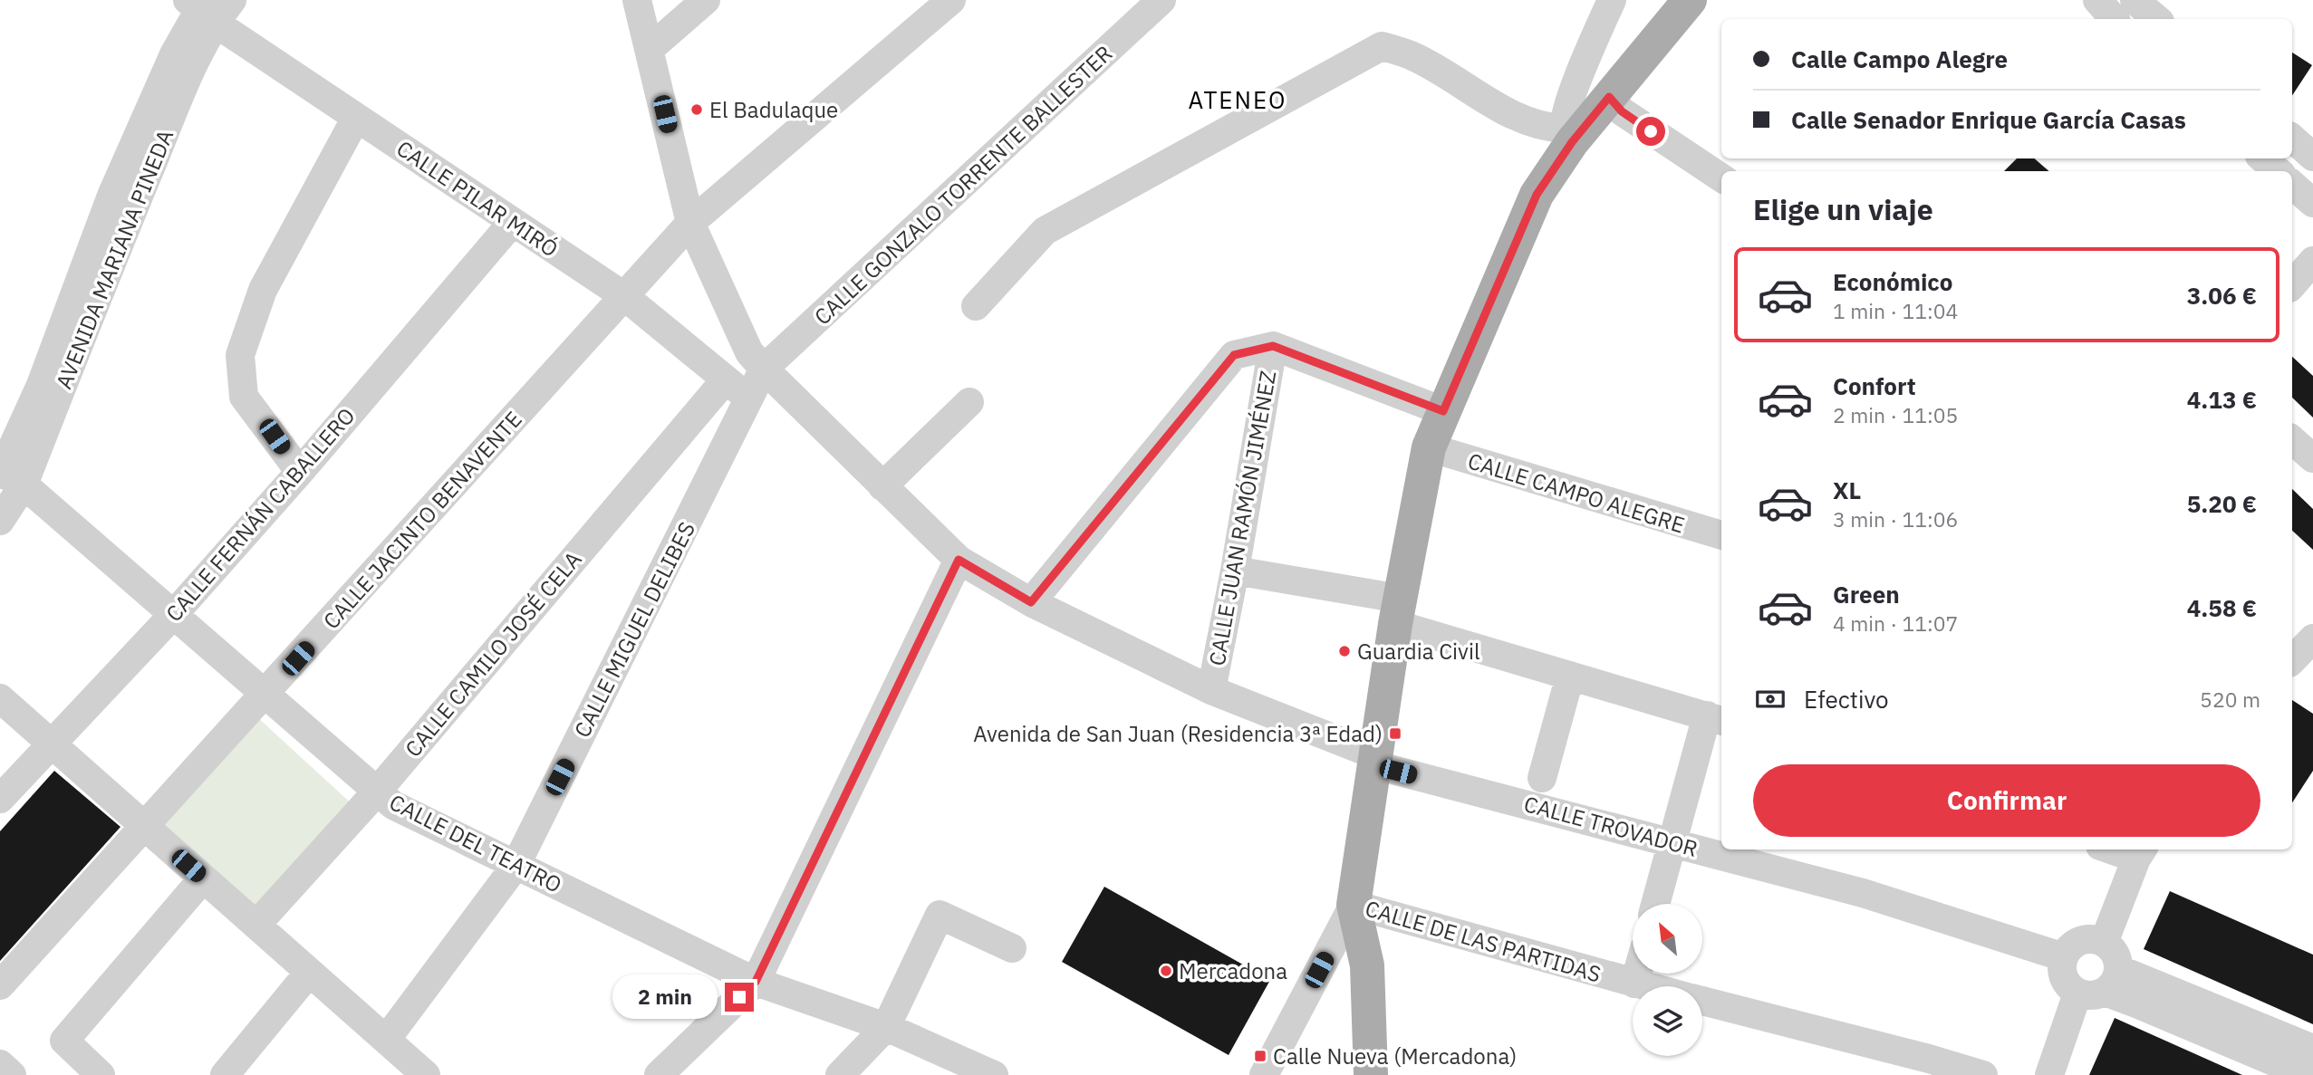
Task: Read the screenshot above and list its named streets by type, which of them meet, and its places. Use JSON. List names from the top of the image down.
{
  "streets": {
    "street": [
      "CALLE GONZALO TORRENTE BALLESTER",
      "CALLE PILAR MIRÓ",
      "AVENIDA MARIANA PINEDA",
      "CALLE CAMPO ALEGRE",
      "CALLE FERNÁN CABALLERO",
      "CALLE JUAN RAMÓN JIMÉNEZ",
      "CALLE JACINTO BENAVENTE",
      "CALLE MIGUEL DELIBES",
      "CALLE CAMILO JOSÉ CELA",
      "CALLE TROVADOR",
      "CALLE DEL TEATRO",
      "CALLE DE LAS PARTIDAS"
    ]
  },
  "crossings": [
    ["CALLE GONZALO TORRENTE BALLESTER", "CALLE MIGUEL DELIBES"],
    ["CALLE GONZALO TORRENTE BALLESTER", "CALLE TROVADOR"],
    ["CALLE PILAR MIRÓ", "AVENIDA MARIANA PINEDA"],
    ["CALLE PILAR MIRÓ", "CALLE FERNÁN CABALLERO"],
    ["CALLE PILAR MIRÓ", "CALLE JACINTO BENAVENTE"],
    ["CALLE PILAR MIRÓ", "CALLE MIGUEL DELIBES"],
    ["CALLE PILAR MIRÓ", "CALLE CAMILO JOSÉ CELA"],
    ["AVENIDA MARIANA PINEDA", "CALLE DEL TEATRO"],
    ["CALLE FERNÁN CABALLERO", "CALLE DEL TEATRO"],
    ["CALLE JUAN RAMÓN JIMÉNEZ", "CALLE TROVADOR"],
    ["CALLE JACINTO BENAVENTE", "CALLE TROVADOR"],
    ["CALLE JACINTO BENAVENTE", "CALLE DEL TEATRO"],
    ["CALLE MIGUEL DELIBES", "CALLE TROVADOR"],
    ["CALLE MIGUEL DELIBES", "CALLE DEL TEATRO"],
    ["CALLE CAMILO JOSÉ CELA", "CALLE DEL TEATRO"]
  ],
  "districts": ["ATENEO"],
  "places": {
    "other": ["El Badulaque", "Guardia Civil", "Mercadona"],
    "transit": ["Avenida de San Juan (Residencia 3ª Edad)", "Calle Nueva (Mercadona)"]
  },
  "north": "top left",
  "page": {
    "banner": ["Calle Campo Alegre", "Calle Senador Enrique García Casas"],
    "heading": "Elige un viaje",
    "list": [
      {
        "name": "Económico",
        "note": "1 min · 11:04",
        "value": "3.06 €"
      },
      {
        "name": "Confort",
        "note": "2 min · 11:05",
        "value": "4.13 €"
      },
      {
        "name": "XL",
        "note": "3 min · 11:06",
        "value": "5.20 €"
      },
      {
        "name": "Green",
        "note": "4 min · 11:07",
        "value": "4.58 €"
      }
    ],
    "pay": ["Efectivo", "520 m"],
    "buttons": "Confirmar",
    "bubble": "2 min"
  }
}
